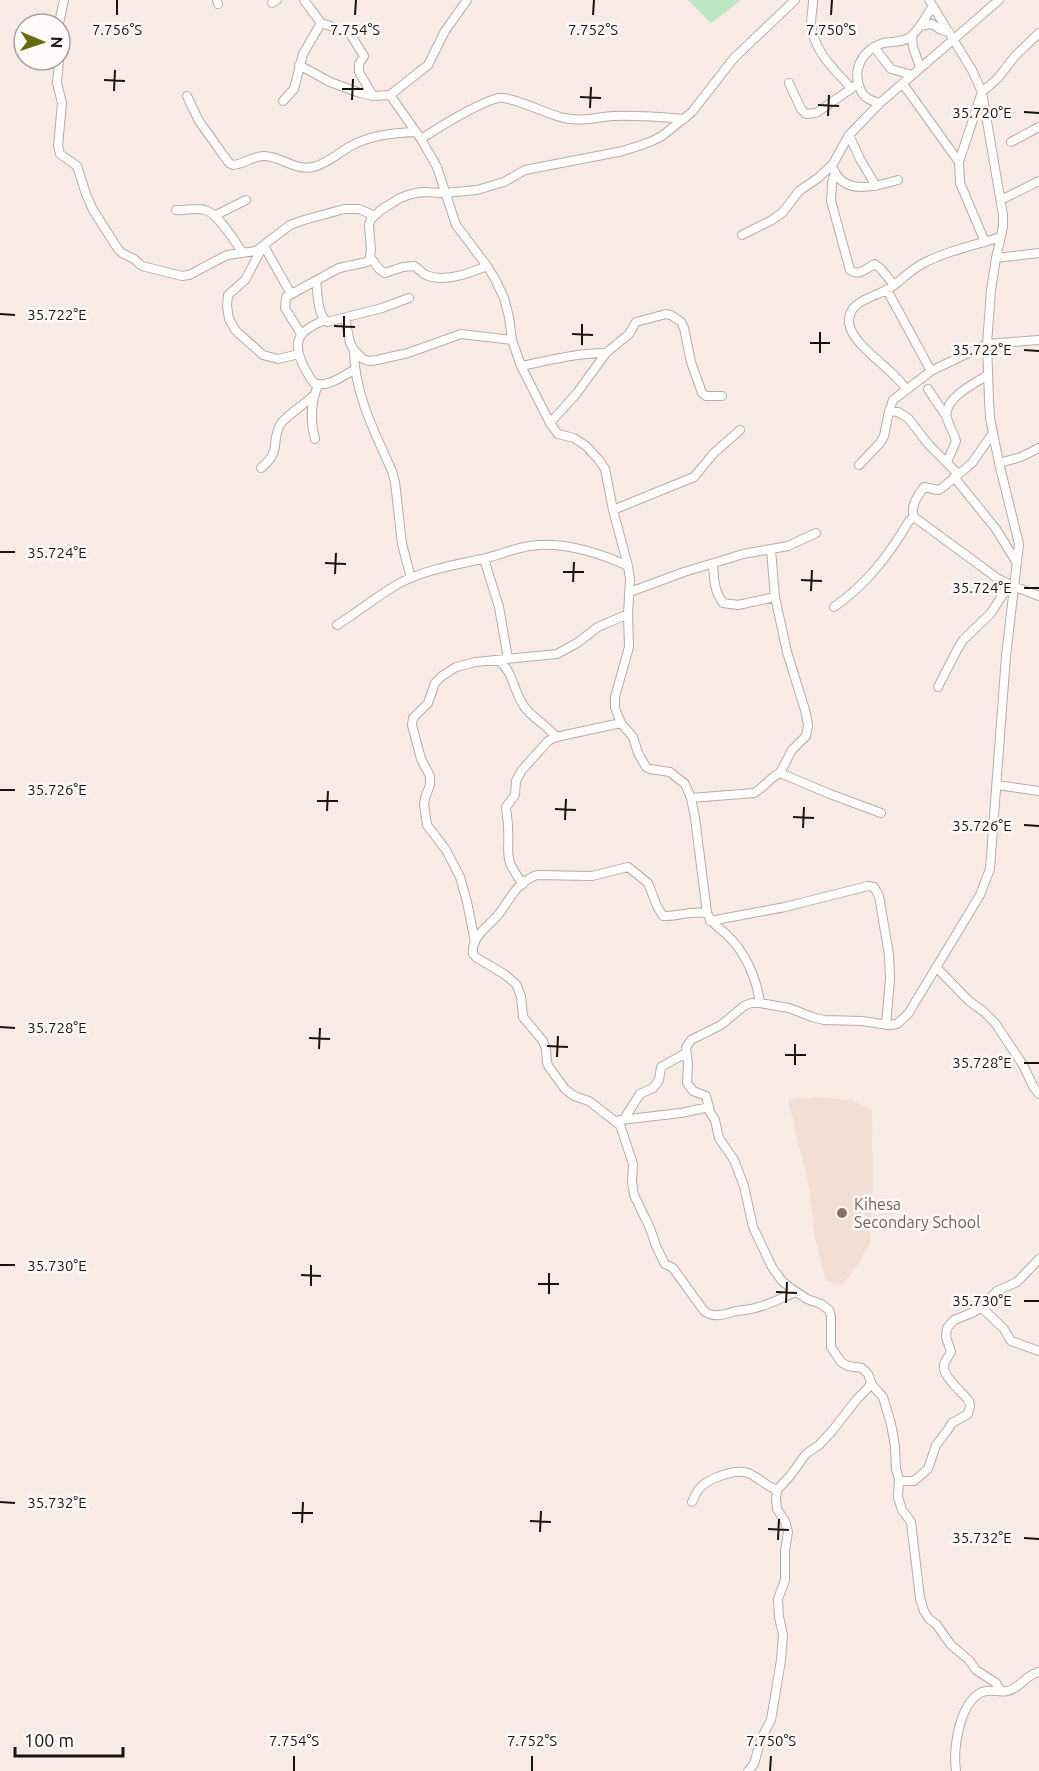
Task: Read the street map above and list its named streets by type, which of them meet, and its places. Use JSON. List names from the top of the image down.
{
  "places": ["Kihesa Secondary School"],
  "scale_bar": "100 m",
  "north": "right",
  "coordinates": [
    "7.756°S",
    "7.754°S",
    "7.752°S",
    "7.750°S",
    "35.720°E",
    "35.722°E",
    "35.724°E",
    "35.726°E",
    "35.728°E",
    "35.730°E",
    "35.732°E"
  ]
}
